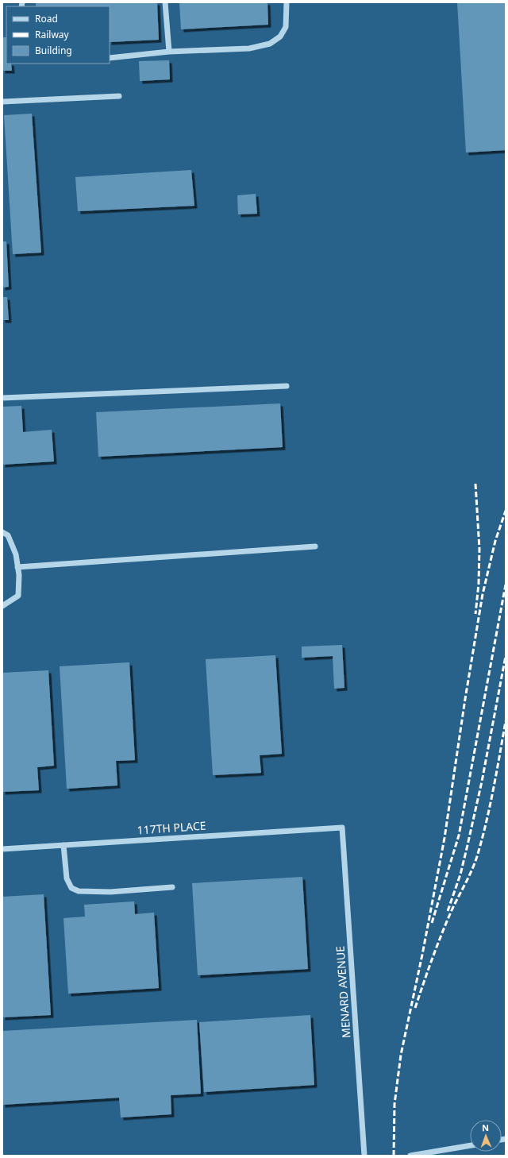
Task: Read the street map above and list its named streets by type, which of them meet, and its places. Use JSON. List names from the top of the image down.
{
  "streets": {
    "street": ["117TH PLACE", "MENARD AVENUE"]
  },
  "crossings": [
    ["117TH PLACE", "MENARD AVENUE"]
  ],
  "legend": ["Road", "Railway", "Building"],
  "north": "top"
}
